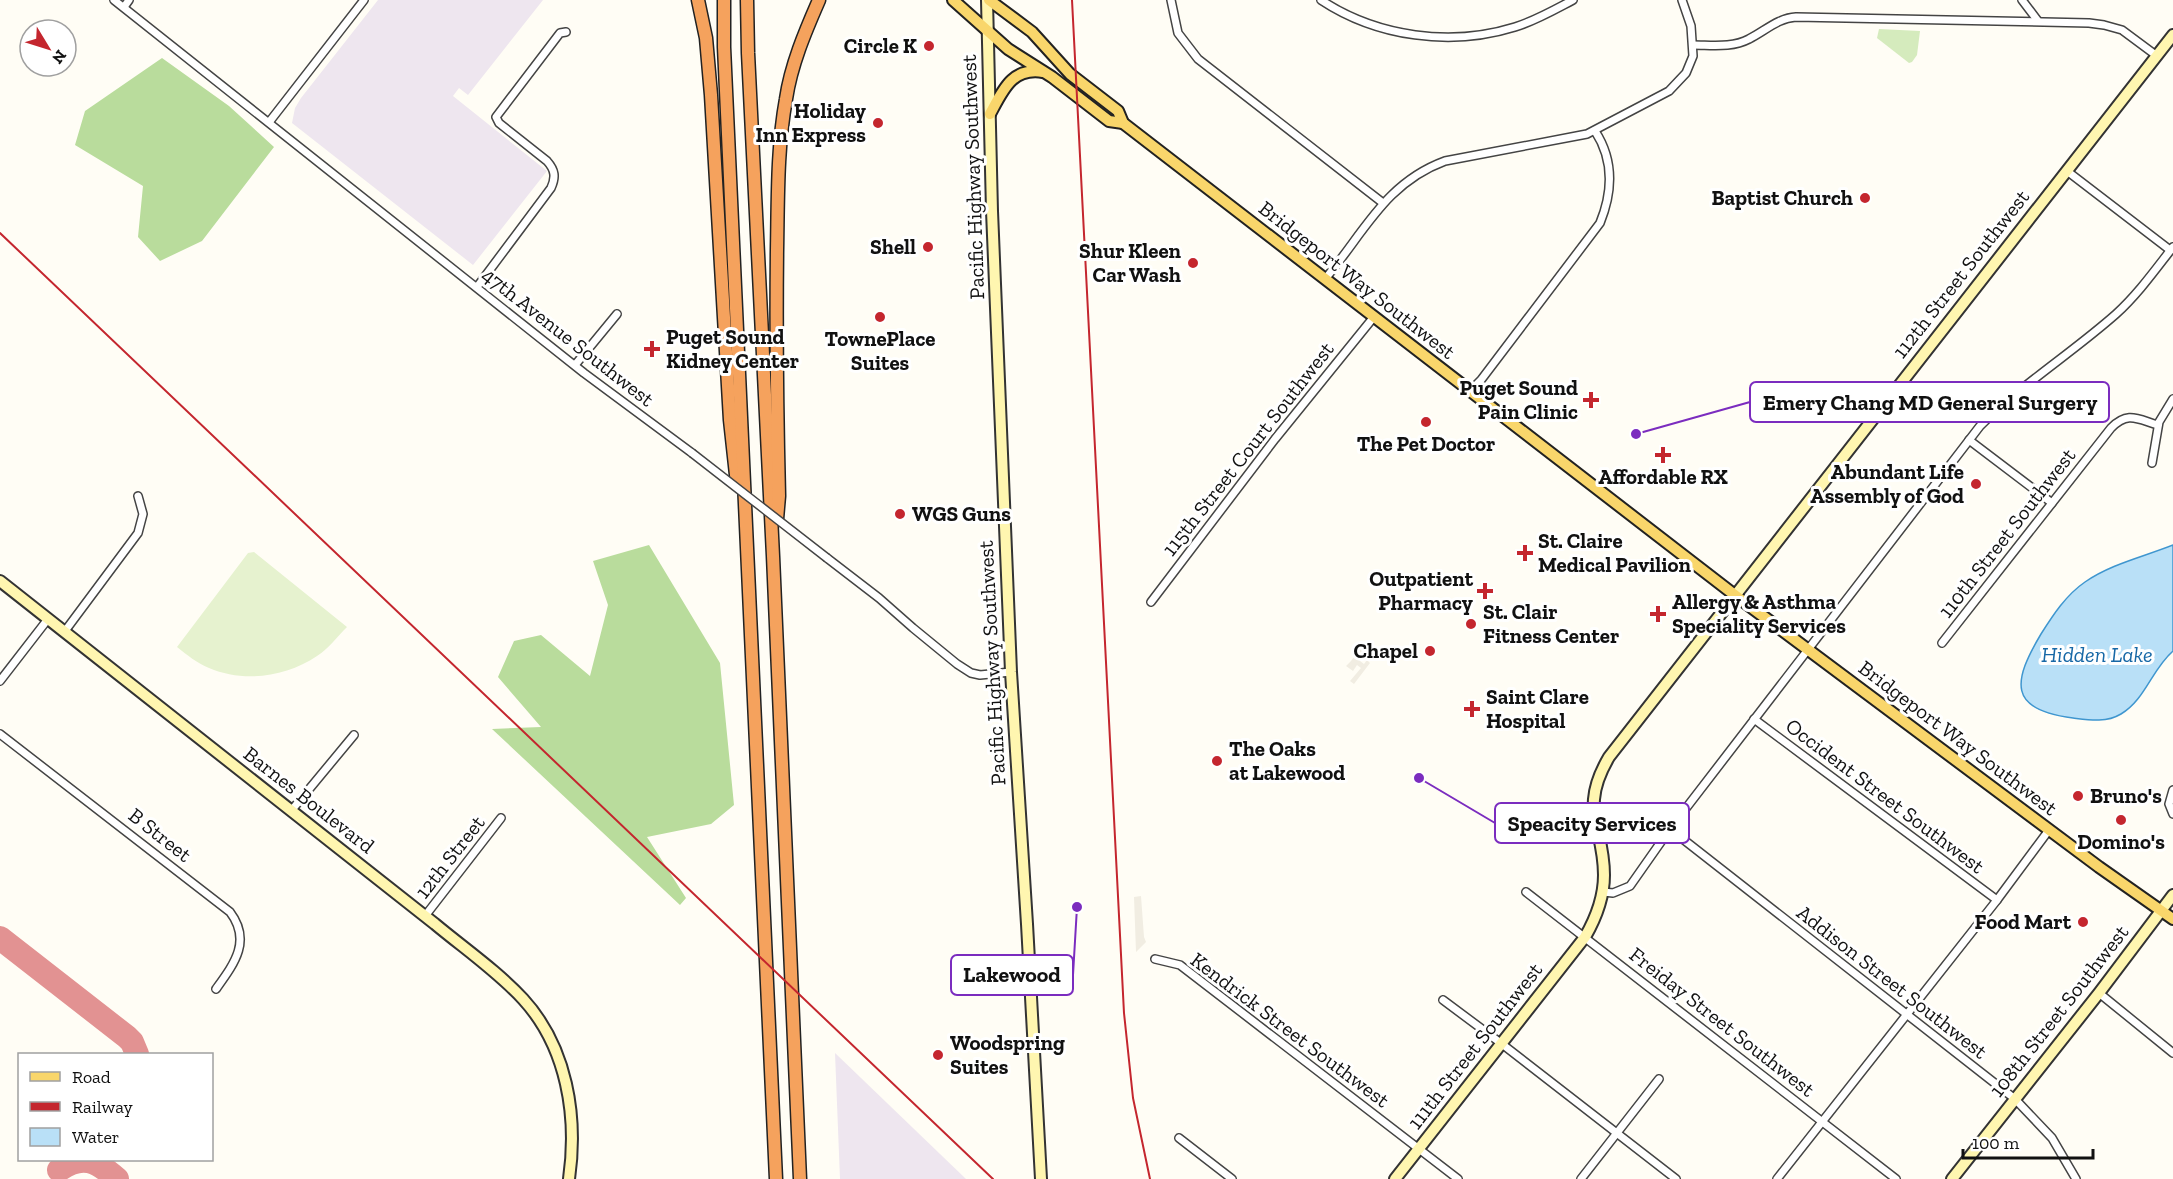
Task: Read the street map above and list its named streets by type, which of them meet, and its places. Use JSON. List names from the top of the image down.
{
  "streets": {
    "main road": ["Bridgeport Way Southwest"],
    "street": [
      "Pacific Highway Southwest",
      "112th Street Southwest",
      "47th Avenue Southwest",
      "115th Street Court Southwest",
      "110th Street Southwest",
      "Occident Street Southwest",
      "Barnes Boulevard",
      "B Street",
      "12th Street",
      "Addison Street Southwest",
      "108th Street Southwest",
      "Freiday Street Southwest",
      "Kendrick Street Southwest",
      "111th Street Southwest"
    ]
  },
  "crossings": [
    ["Pacific Highway Southwest", "Bridgeport Way Southwest"],
    ["Pacific Highway Southwest", "47th Avenue Southwest"],
    ["112th Street Southwest", "Bridgeport Way Southwest"],
    ["112th Street Southwest", "Freiday Street Southwest"],
    ["112th Street Southwest", "111th Street Southwest"],
    ["Bridgeport Way Southwest", "115th Street Court Southwest"],
    ["Bridgeport Way Southwest", "108th Street Southwest"],
    ["Barnes Boulevard", "12th Street"],
    ["Addison Street Southwest", "108th Street Southwest"],
    ["Freiday Street Southwest", "111th Street Southwest"],
    ["Kendrick Street Southwest", "111th Street Southwest"]
  ],
  "water": ["Hidden Lake"],
  "places": {
    "other": [
      "Circle K",
      "Holiday Inn Express",
      "Baptist Church",
      "Shell",
      "Shur Kleen Car Wash",
      "TownePlace Suites",
      "The Pet Doctor",
      "Emery Chang MD General Surgery",
      "Abundant Life Assembly of God",
      "WGS Guns",
      "St. Clair Fitness Center",
      "Chapel",
      "The Oaks at Lakewood",
      "Speacity Services",
      "Bruno's",
      "Domino's",
      "Lakewood",
      "Food Mart",
      "Woodspring Suites"
    ],
    "health": [
      "Puget Sound Kidney Center",
      "Puget Sound Pain Clinic",
      "Affordable RX",
      "St. Claire Medical Pavilion",
      "Outpatient Pharmacy",
      "Allergy & Asthma Speciality Services",
      "Saint Clare Hospital"
    ]
  },
  "legend": ["Road", "Railway", "Water"],
  "scale_bar": "100 m",
  "north": "bottom right"
}
